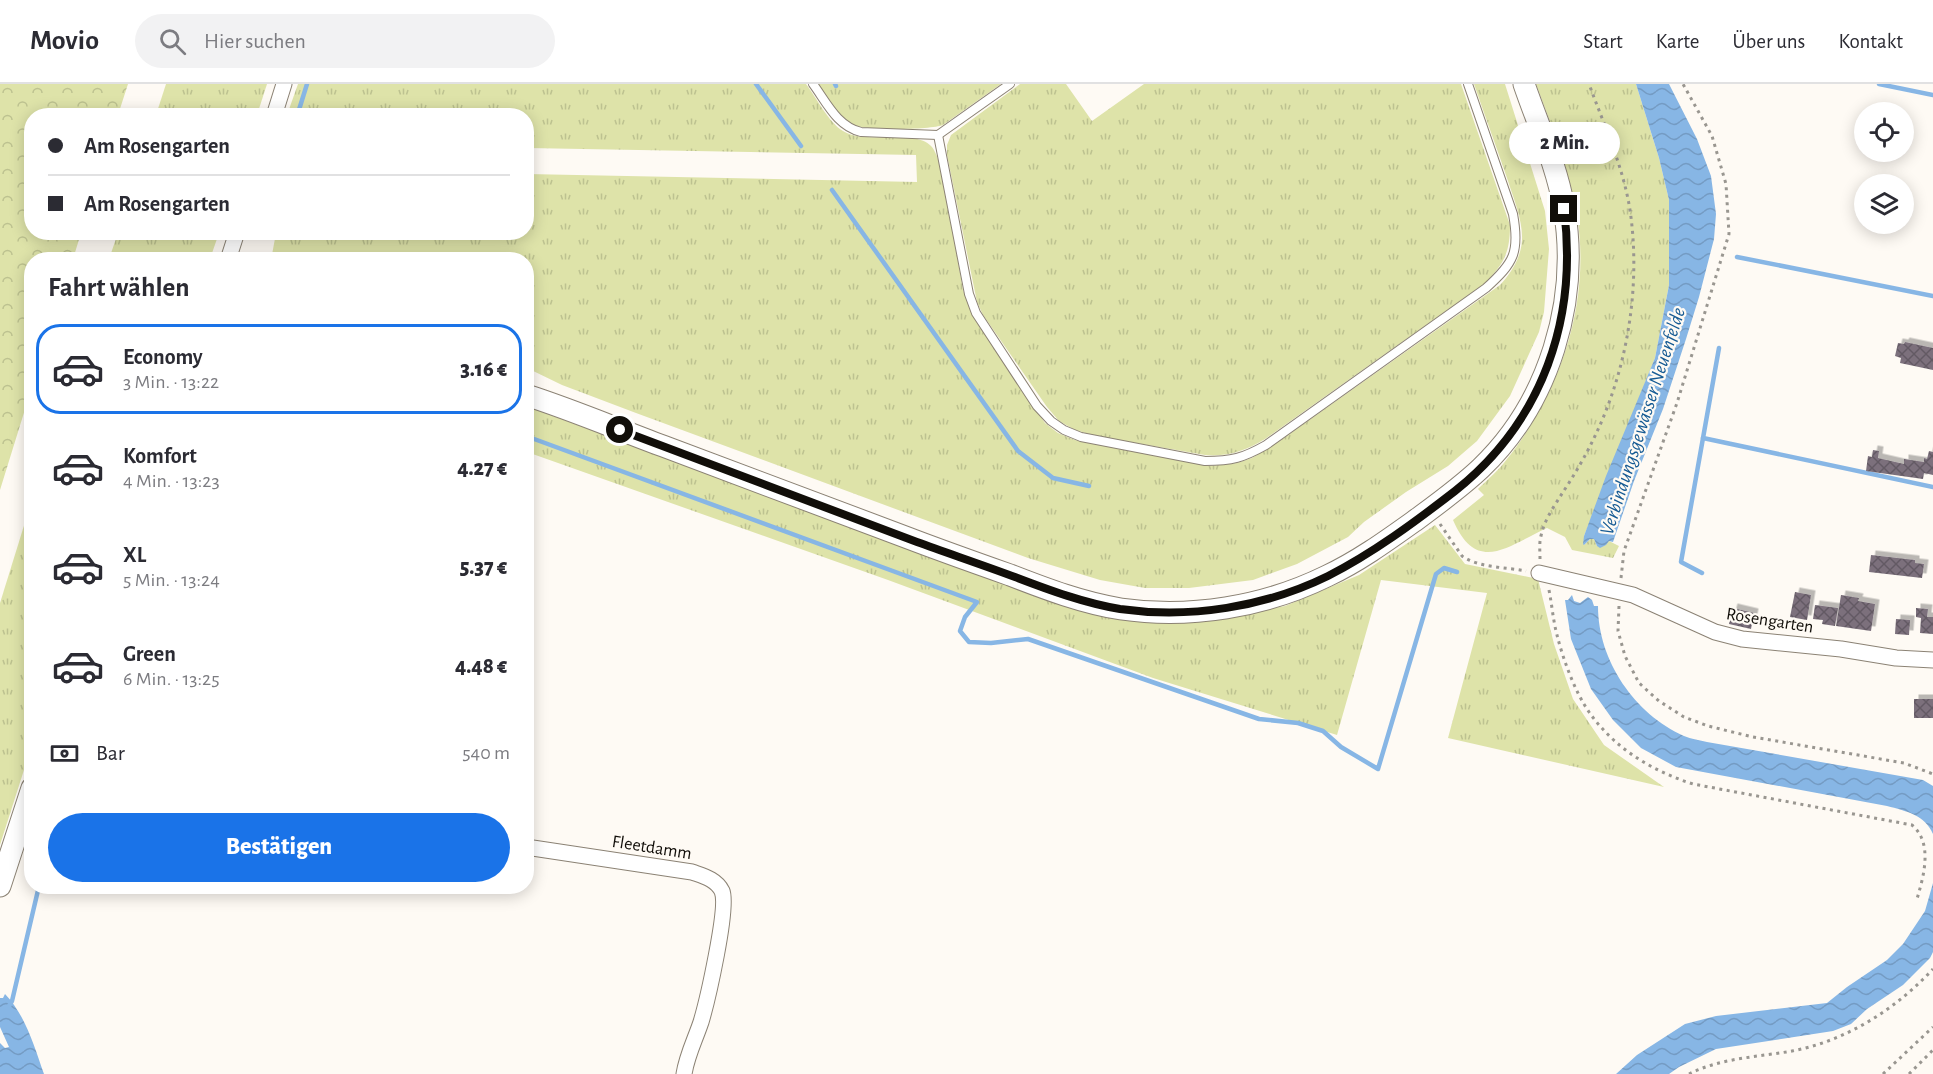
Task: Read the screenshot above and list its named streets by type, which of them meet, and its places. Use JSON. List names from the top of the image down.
{
  "streets": {
    "street": ["Rosengarten", "Fleetdamm"]
  },
  "water": ["Verbindungsgewässer Neuenfelde"],
  "page": {
    "header": "Movio",
    "search": "Hier suchen",
    "nav": [
      "Start",
      "Karte",
      "Über uns",
      "Kontakt"
    ],
    "banner": ["Am Rosengarten", "Am Rosengarten"],
    "bubble": "2 Min.",
    "heading": "Fahrt wählen",
    "list": [
      {
        "name": "Economy",
        "note": "3 Min. · 13:22",
        "value": "3.16 €"
      },
      {
        "name": "Komfort",
        "note": "4 Min. · 13:23",
        "value": "4.27 €"
      },
      {
        "name": "XL",
        "note": "5 Min. · 13:24",
        "value": "5.37 €"
      },
      {
        "name": "Green",
        "note": "6 Min. · 13:25",
        "value": "4.48 €"
      }
    ],
    "pay": ["Bar", "540 m"],
    "buttons": "Bestätigen"
  }
}
